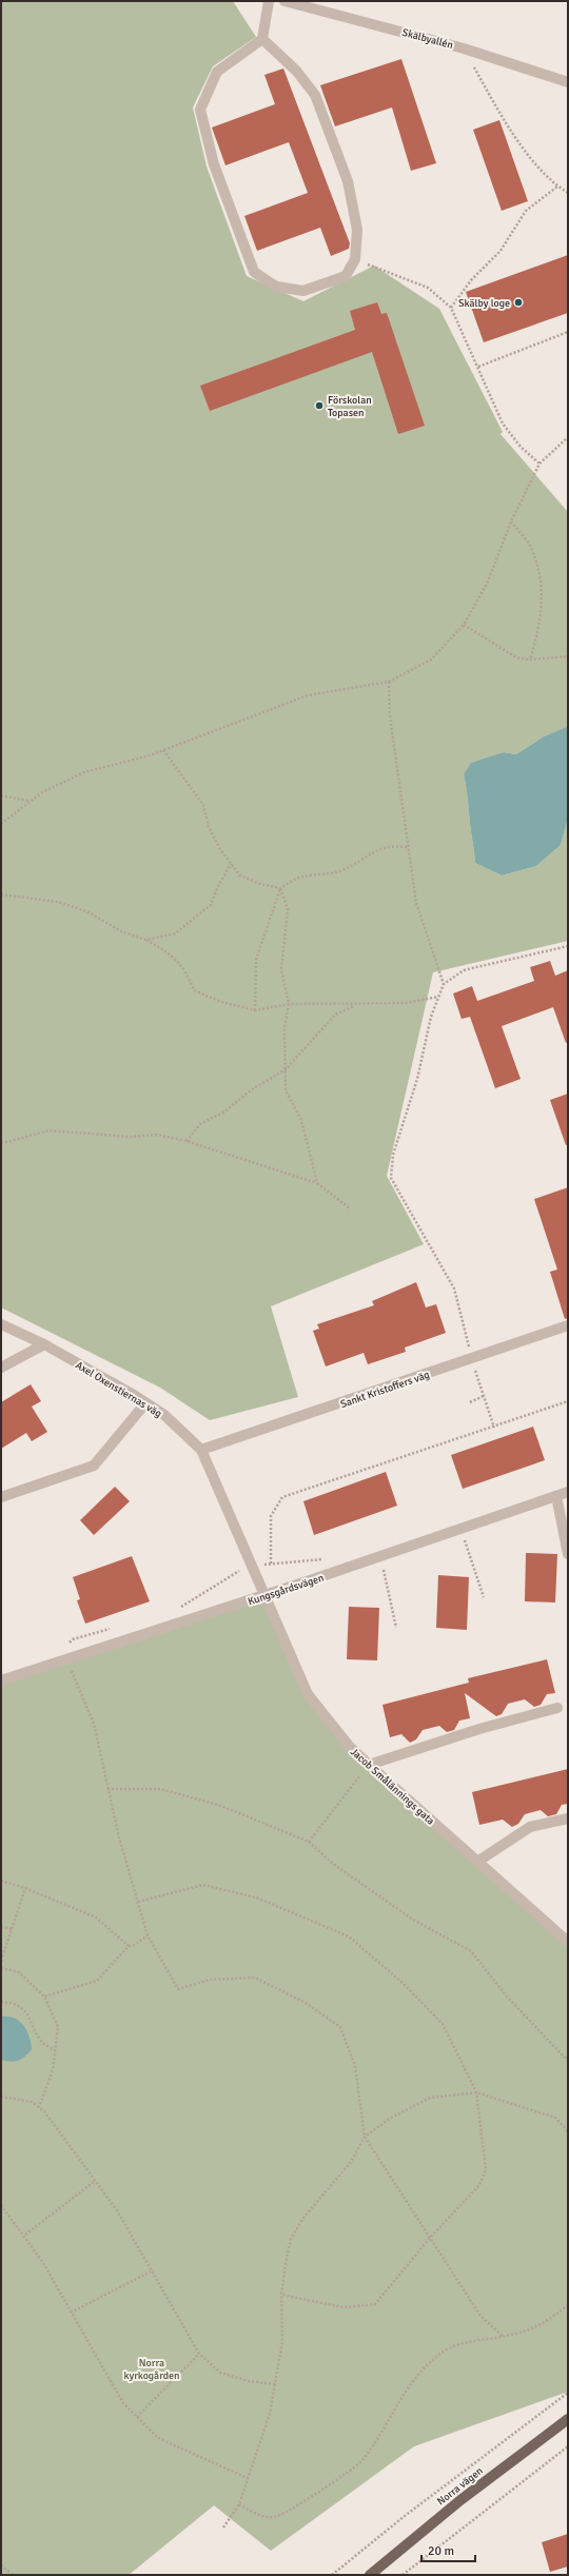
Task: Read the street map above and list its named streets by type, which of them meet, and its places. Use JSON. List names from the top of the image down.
{
  "streets": {
    "main road": ["Norra vägen"],
    "street": [
      "Skälbyallén",
      "Axel Oxenstiernas väg",
      "Sankt Kristoffers väg",
      "Kungsgårdsvägen",
      "Jacob Smålännings gata"
    ]
  },
  "crossings": [
    ["Axel Oxenstiernas väg", "Sankt Kristoffers väg"],
    ["Axel Oxenstiernas väg", "Kungsgårdsvägen"],
    ["Axel Oxenstiernas väg", "Jacob Smålännings gata"],
    ["Kungsgårdsvägen", "Jacob Smålännings gata"]
  ],
  "parks": ["Norra kyrkogården"],
  "places": ["Skälby loge", "Förskolan Topasen"],
  "scale_bar": "20 m"
}
